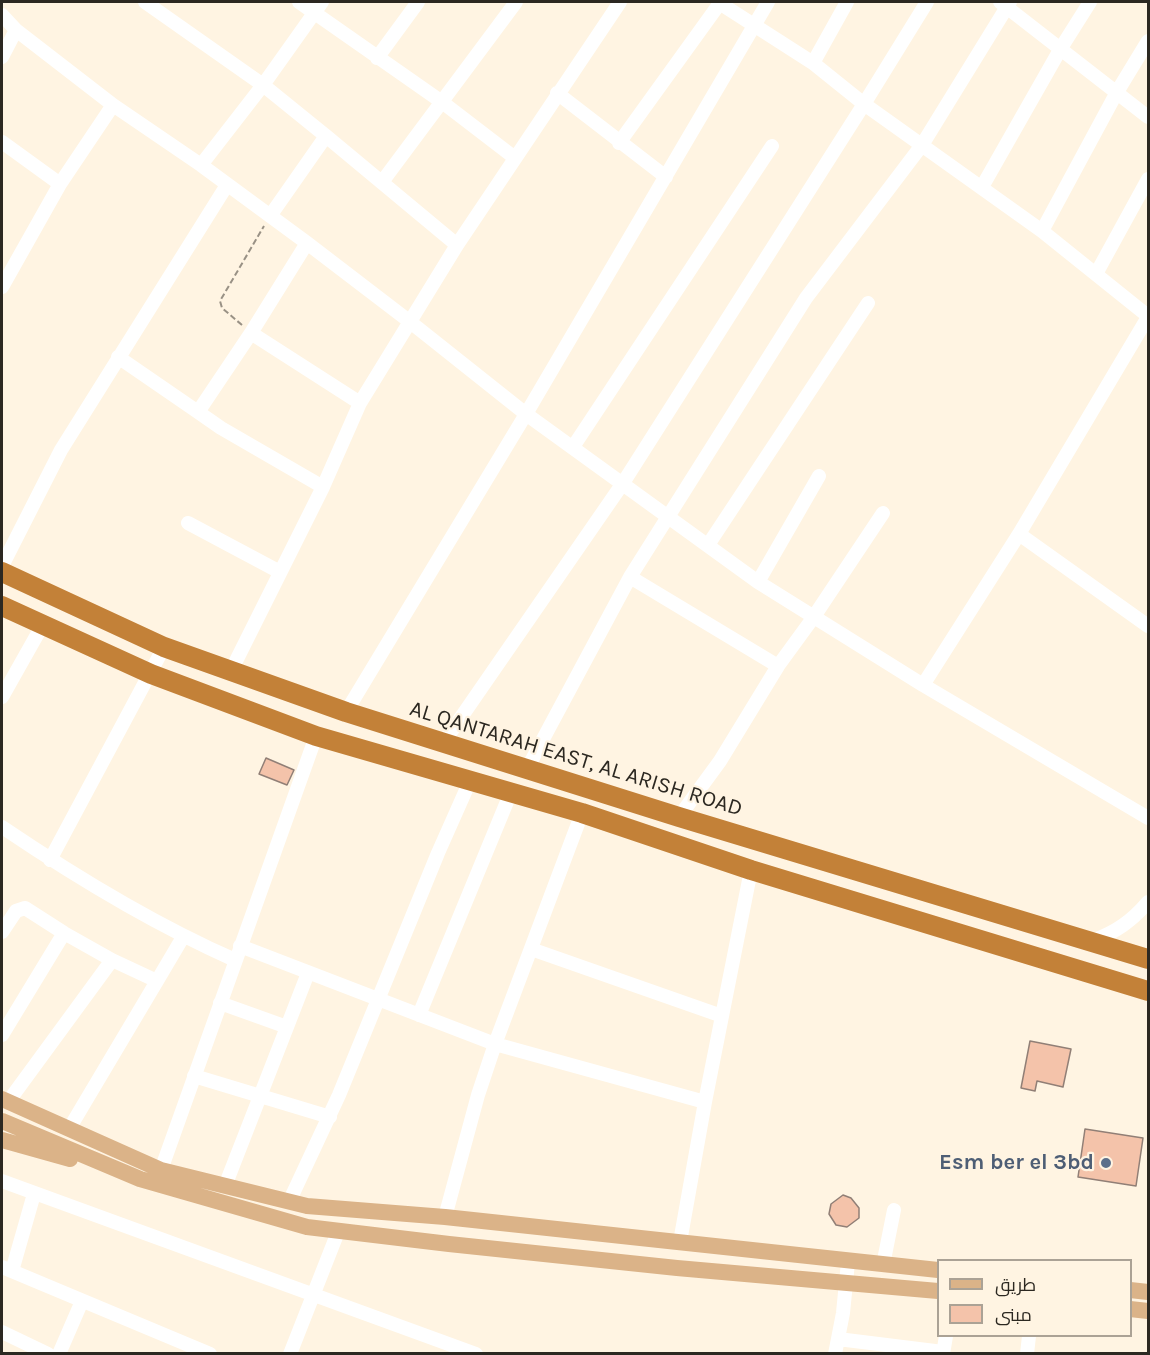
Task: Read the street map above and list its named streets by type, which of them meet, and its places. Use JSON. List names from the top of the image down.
{
  "streets": {
    "highway": ["AL QANTARAH EAST, AL ARISH ROAD"]
  },
  "places": ["Esm ber el 3bd"],
  "legend": ["طريق", "مبنى"]
}
